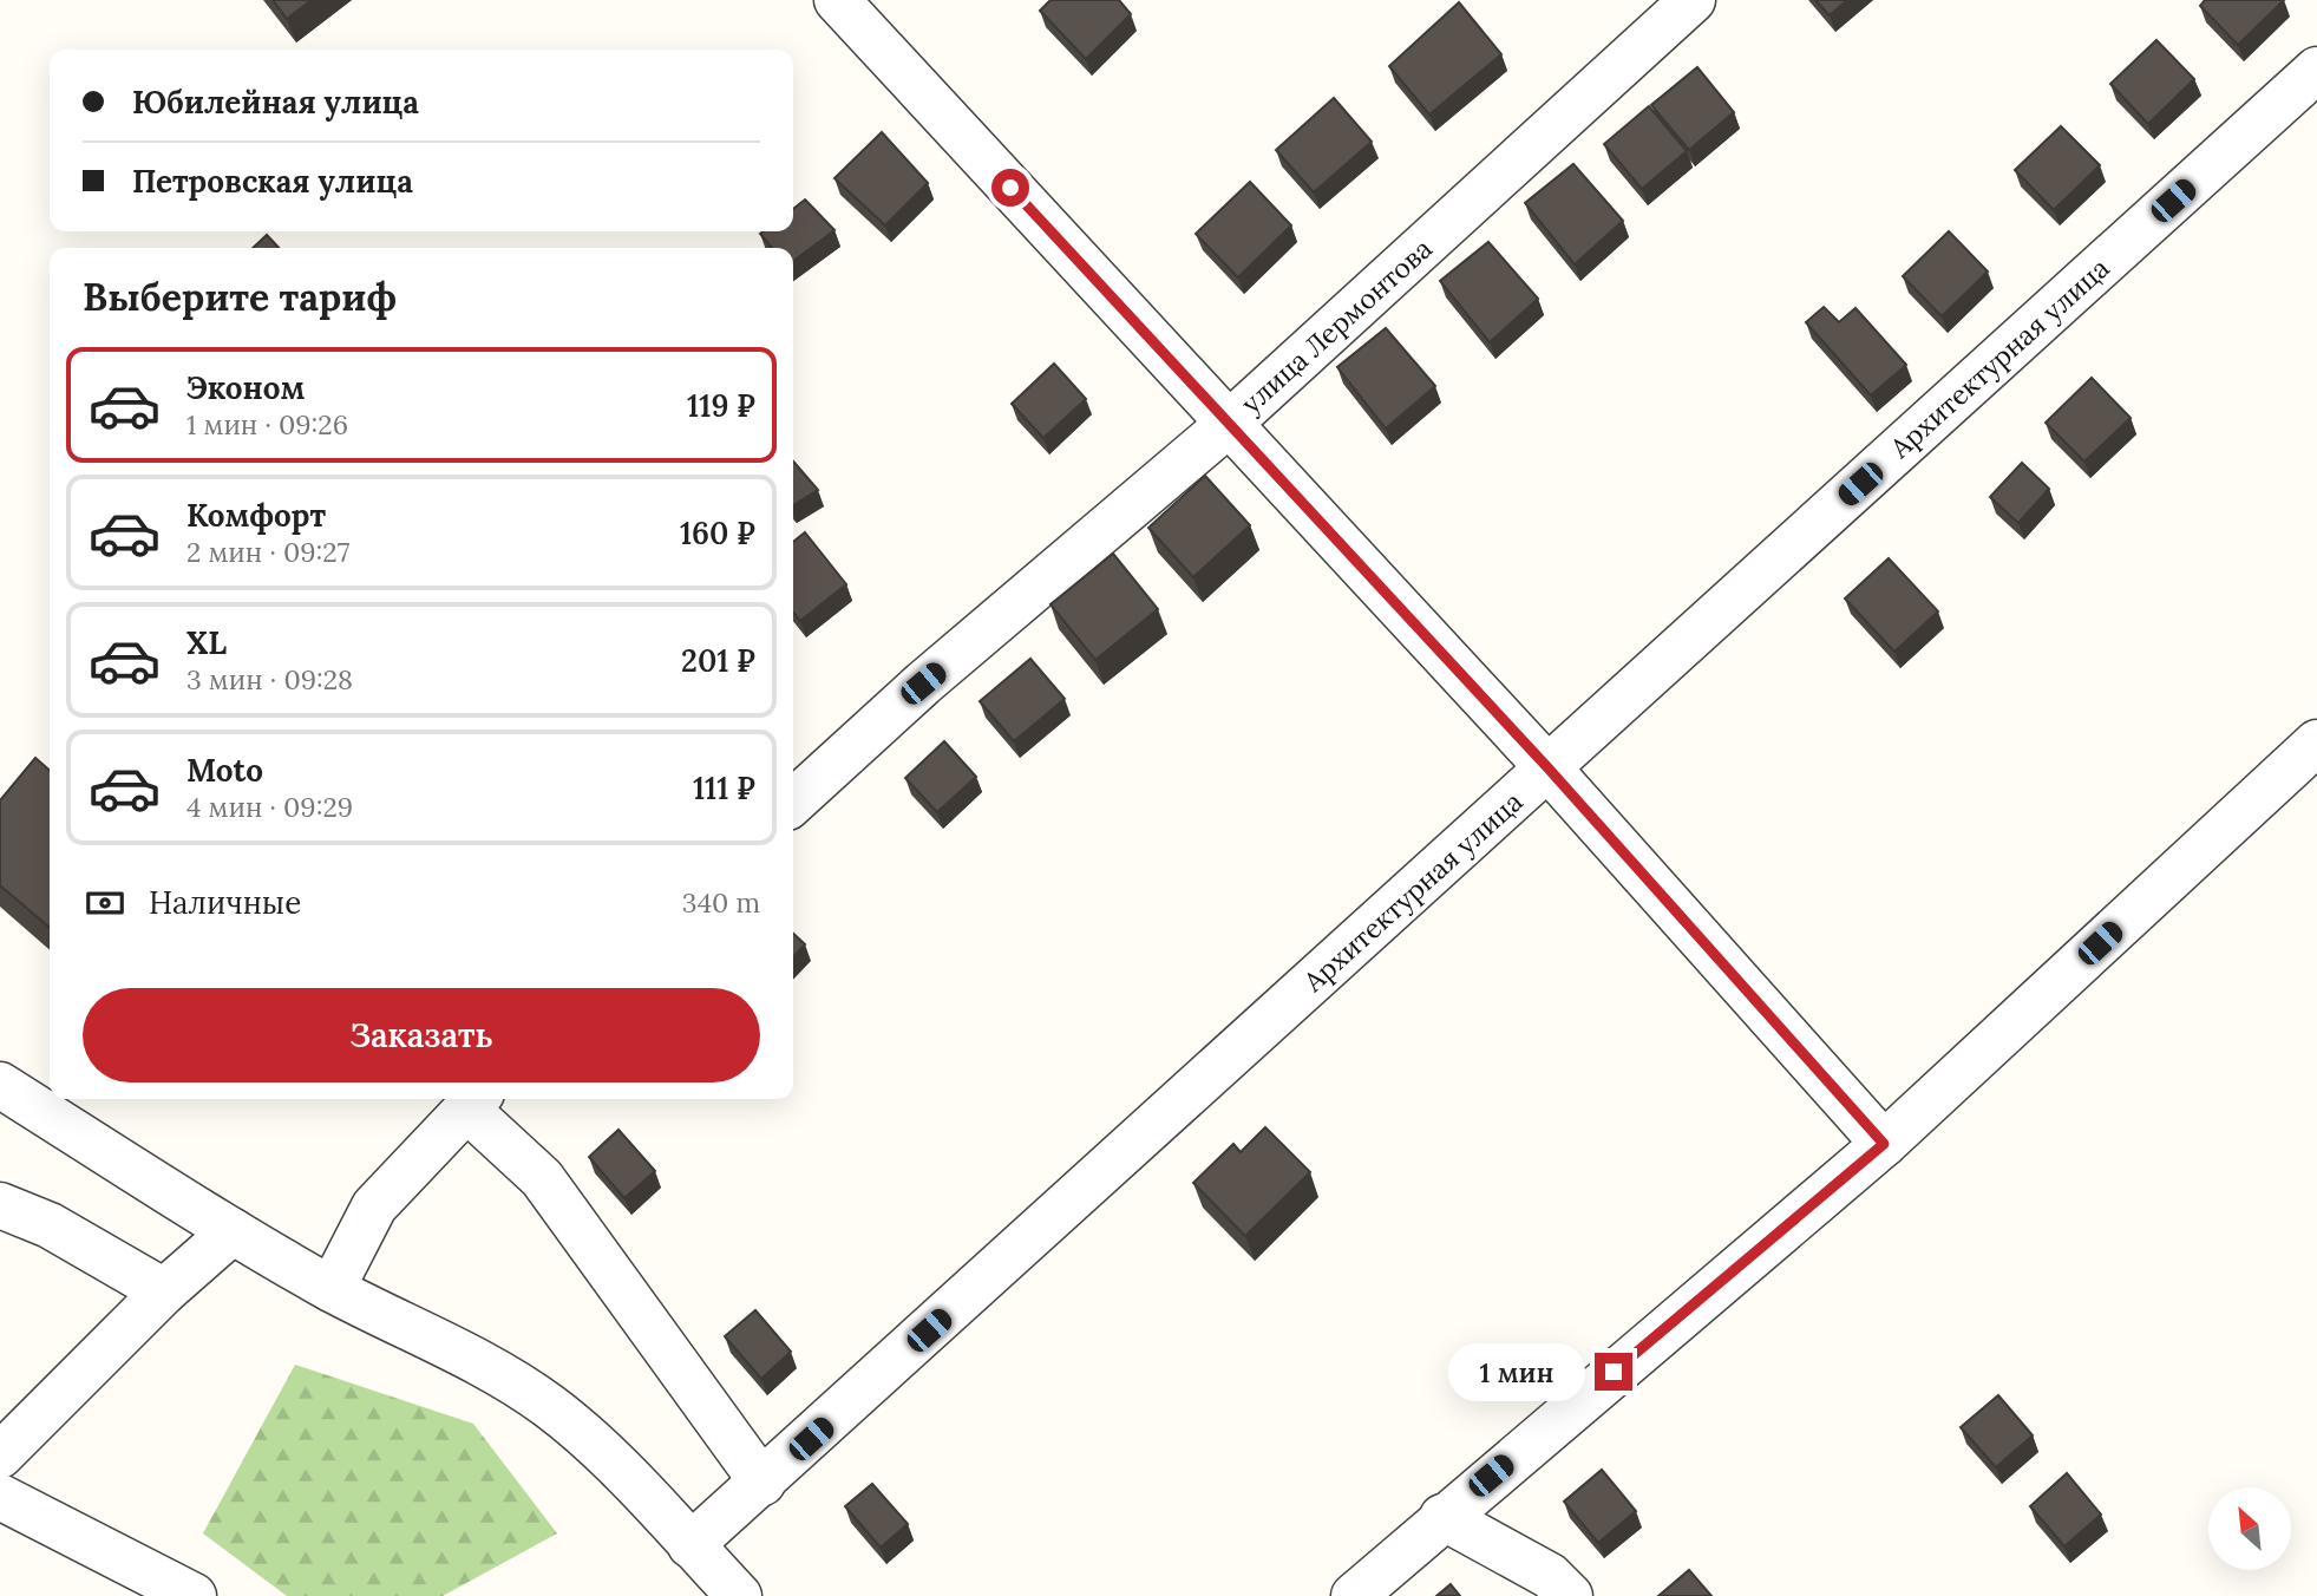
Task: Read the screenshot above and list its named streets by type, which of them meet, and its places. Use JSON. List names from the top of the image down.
{
  "streets": {
    "street": ["улица Лермонтова", "Архитектурная улица"]
  },
  "north": "top left",
  "page": {
    "banner": ["Юбилейная улица", "Петровская улица"],
    "heading": "Выберите тариф",
    "list": [
      {
        "name": "Эконом",
        "note": "1 мин · 09:26",
        "value": "119 ₽"
      },
      {
        "name": "Комфорт",
        "note": "2 мин · 09:27",
        "value": "160 ₽"
      },
      {
        "name": "XL",
        "note": "3 мин · 09:28",
        "value": "201 ₽"
      },
      {
        "name": "Moto",
        "note": "4 мин · 09:29",
        "value": "111 ₽"
      }
    ],
    "pay": ["Наличные", "340 m"],
    "buttons": "Заказать",
    "bubble": "1 мин"
  }
}
